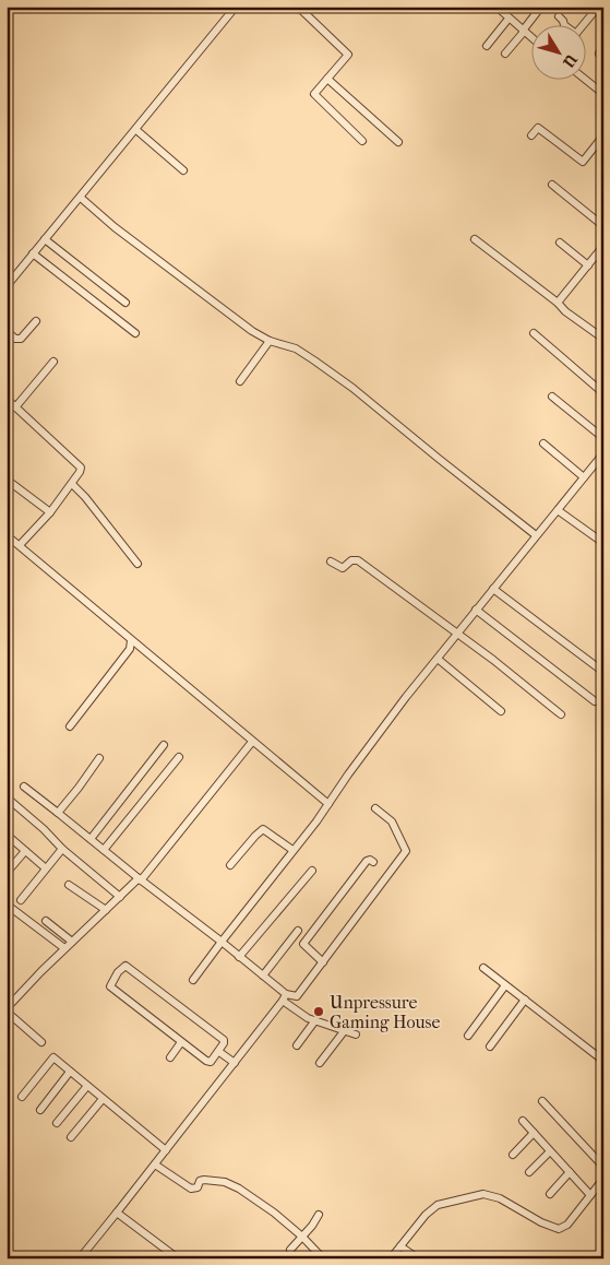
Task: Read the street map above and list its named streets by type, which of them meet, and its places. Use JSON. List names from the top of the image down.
{
  "places": ["Unpressure Gaming House"],
  "north": "bottom right"
}
